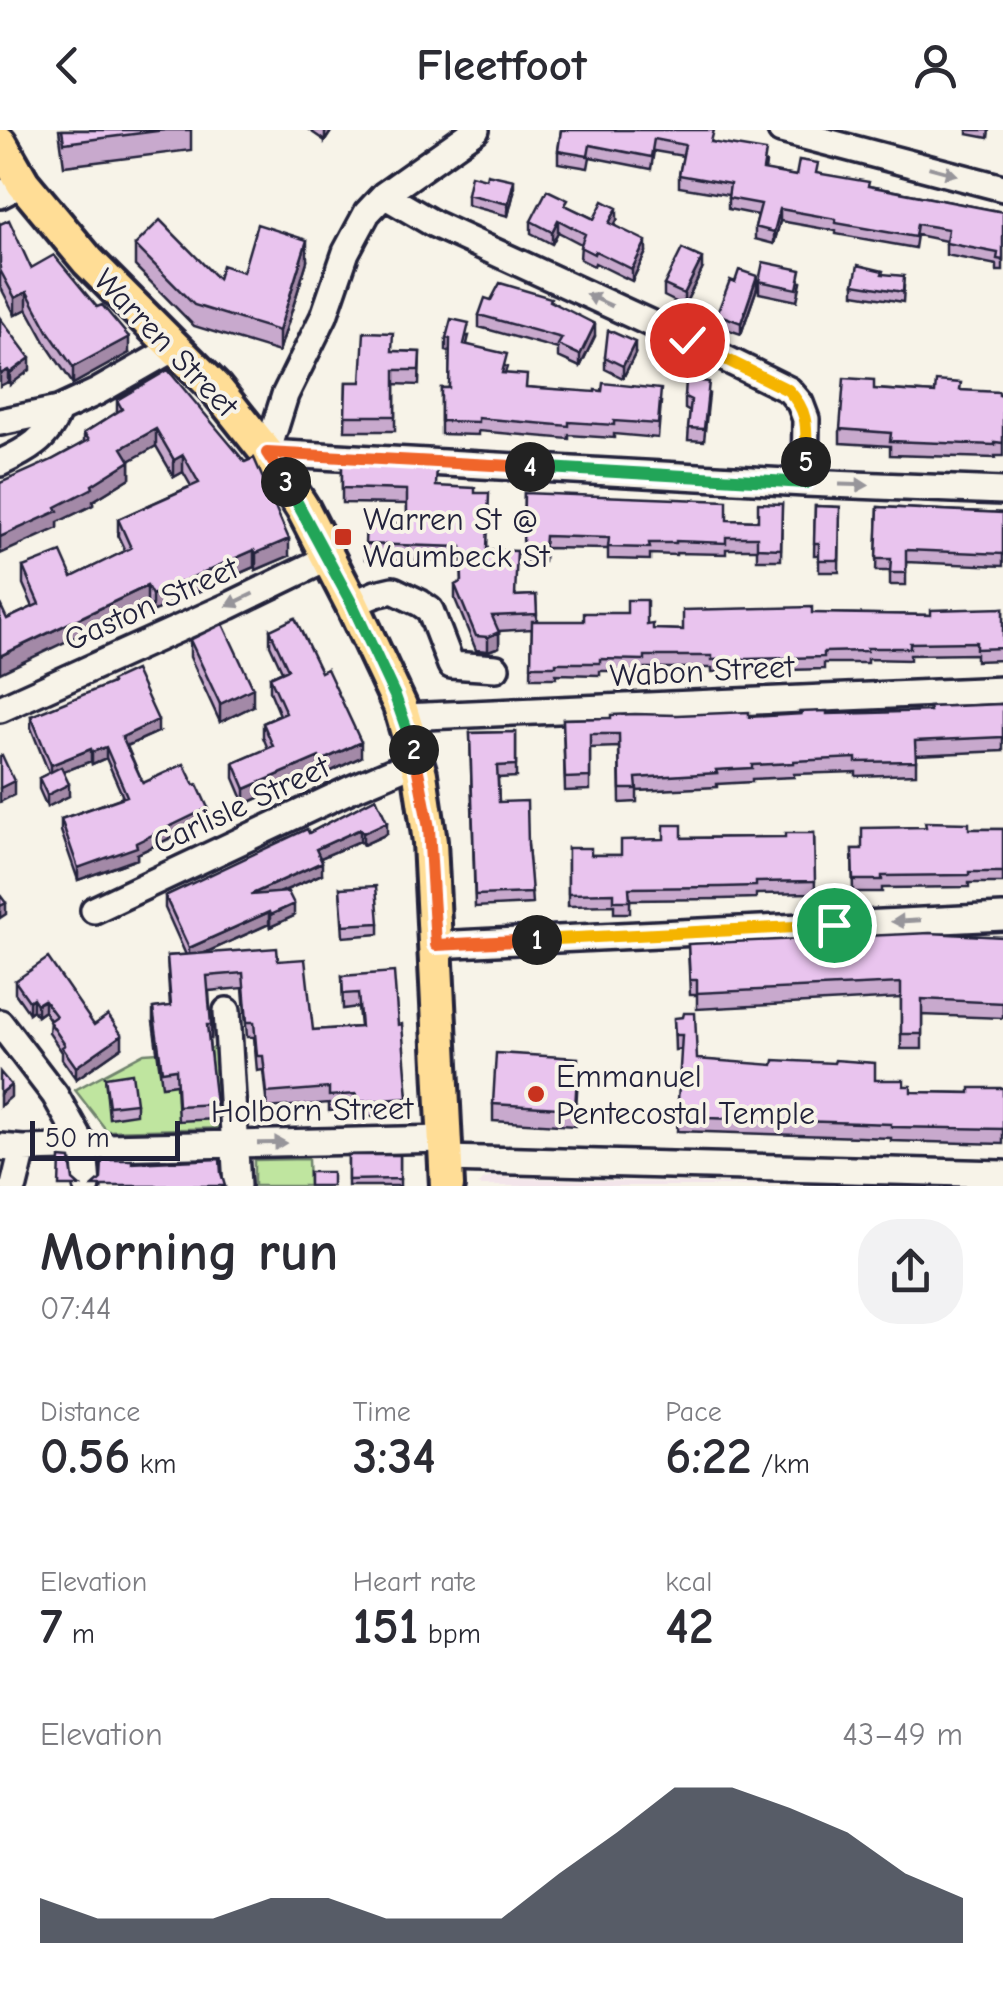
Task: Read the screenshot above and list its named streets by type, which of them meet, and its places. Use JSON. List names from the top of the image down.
{
  "streets": {
    "main road": ["Warren Street"],
    "street": [
      "Gaston Street",
      "Wabon Street",
      "Carlisle Street",
      "Holborn Street"
    ]
  },
  "crossings": [
    ["Warren Street", "Gaston Street"],
    ["Warren Street", "Wabon Street"],
    ["Warren Street", "Carlisle Street"],
    ["Warren Street", "Holborn Street"]
  ],
  "one_way": ["Gaston Street"],
  "places": {
    "transit": ["Warren St @ Waumbeck St"],
    "other": ["Emmanuel Pentecostal Temple"]
  },
  "scale_bar": "50 m",
  "page": {
    "header": "Fleetfoot",
    "pins": [
      "5",
      "4",
      "3",
      "2",
      "1"
    ],
    "scale": "50 m",
    "heading": ["Morning run", "07:44"],
    "stats": [
      ["Distance", "0.56 km"],
      ["Time", "3:34"],
      ["Pace", "6:22 /km"],
      ["Elevation", "7 m"],
      ["Heart rate", "151 bpm"],
      ["kcal", "42"]
    ],
    "chart": ["Elevation", "43–49 m"]
  }
}
